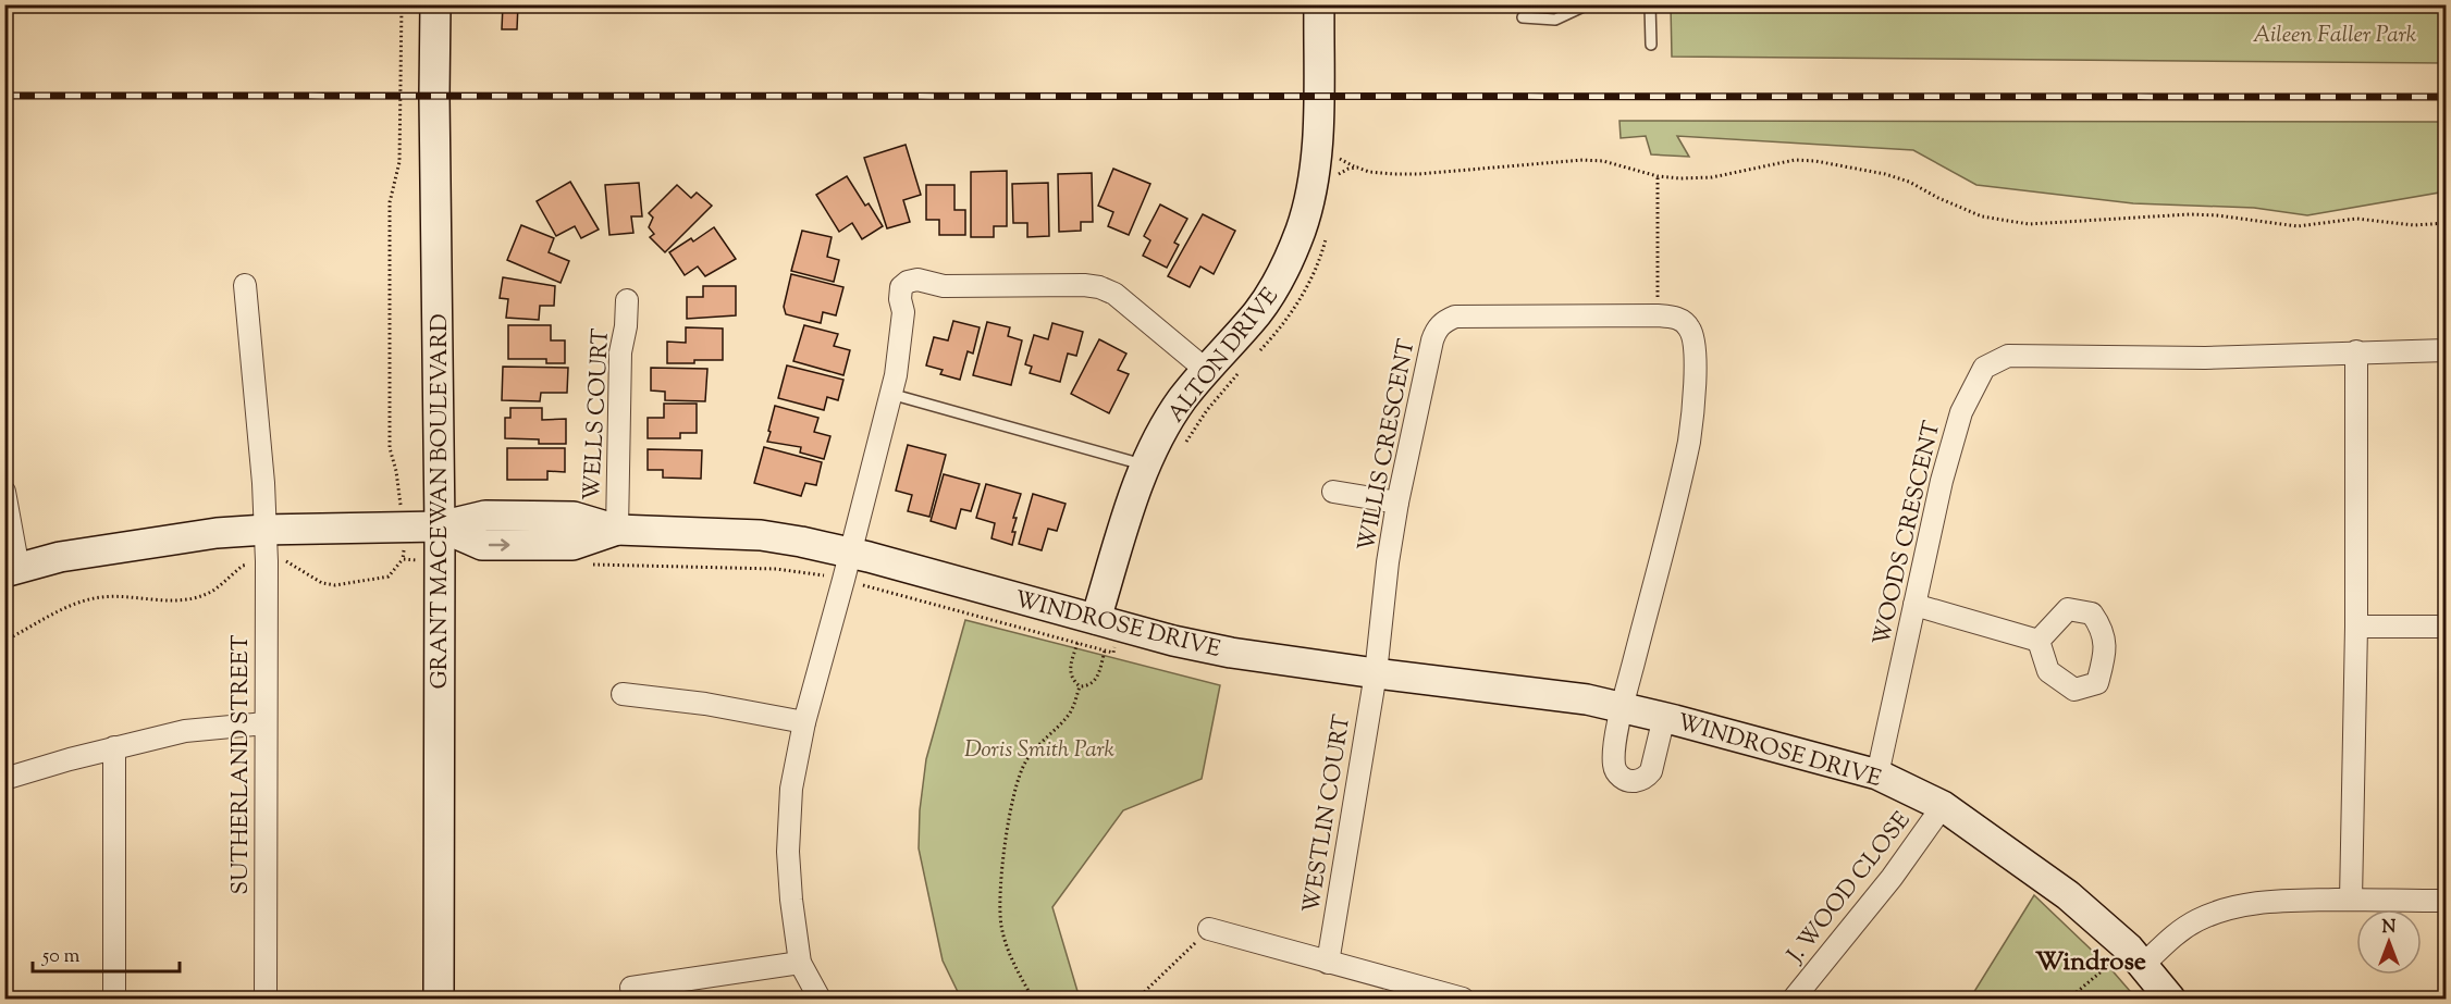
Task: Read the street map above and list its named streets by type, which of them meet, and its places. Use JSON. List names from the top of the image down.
{
  "streets": {
    "street": [
      "ALTON DRIVE",
      "WELLS COURT",
      "WILLIS CRESCENT",
      "GRANT MACEWAN BOULEVARD",
      "WOODS CRESCENT",
      "WINDROSE DRIVE",
      "SUTHERLAND STREET",
      "WESTLIN COURT",
      "J. WOOD CLOSE"
    ]
  },
  "crossings": [
    ["ALTON DRIVE", "WINDROSE DRIVE"],
    ["WELLS COURT", "WINDROSE DRIVE"],
    ["WILLIS CRESCENT", "WINDROSE DRIVE"],
    ["WILLIS CRESCENT", "WESTLIN COURT"],
    ["GRANT MACEWAN BOULEVARD", "WINDROSE DRIVE"],
    ["WOODS CRESCENT", "WINDROSE DRIVE"],
    ["WINDROSE DRIVE", "WESTLIN COURT"],
    ["WINDROSE DRIVE", "J. WOOD CLOSE"]
  ],
  "districts": ["Windrose"],
  "parks": ["Aileen Faller Park", "Doris Smith Park"],
  "scale_bar": "50 m",
  "north": "top"
}
